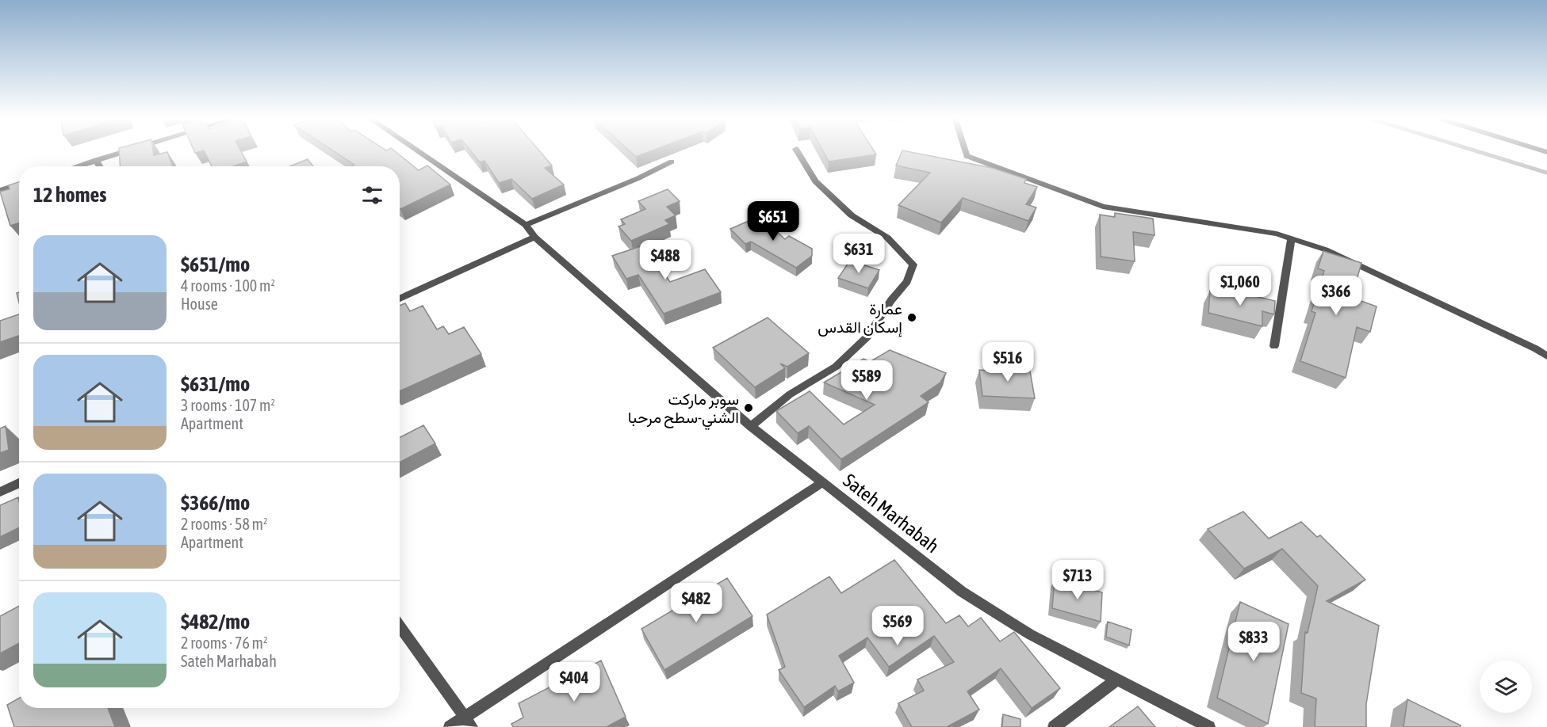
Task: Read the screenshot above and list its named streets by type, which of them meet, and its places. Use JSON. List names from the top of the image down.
{
  "streets": {
    "street": ["Sateh Marhabah"]
  },
  "places": ["عمارة إسكان القدس", "سوبر ماركت الشني-سطح مرحبا"],
  "page": {
    "heading": "12 homes",
    "price": [
      "$651",
      "$631",
      "$488",
      "$1,060",
      "$366",
      "$516",
      "$589",
      "$713",
      "$482",
      "$569",
      "$833",
      "$404"
    ],
    "list": [
      {
        "name": "$651/mo",
        "note": "4 rooms · 100 m² · House"
      },
      {
        "name": "$631/mo",
        "note": "3 rooms · 107 m² · Apartment"
      },
      {
        "name": "$366/mo",
        "note": "2 rooms · 58 m² · Apartment"
      },
      {
        "name": "$482/mo",
        "note": "2 rooms · 76 m² · Sateh Marhabah"
      }
    ]
  }
}
